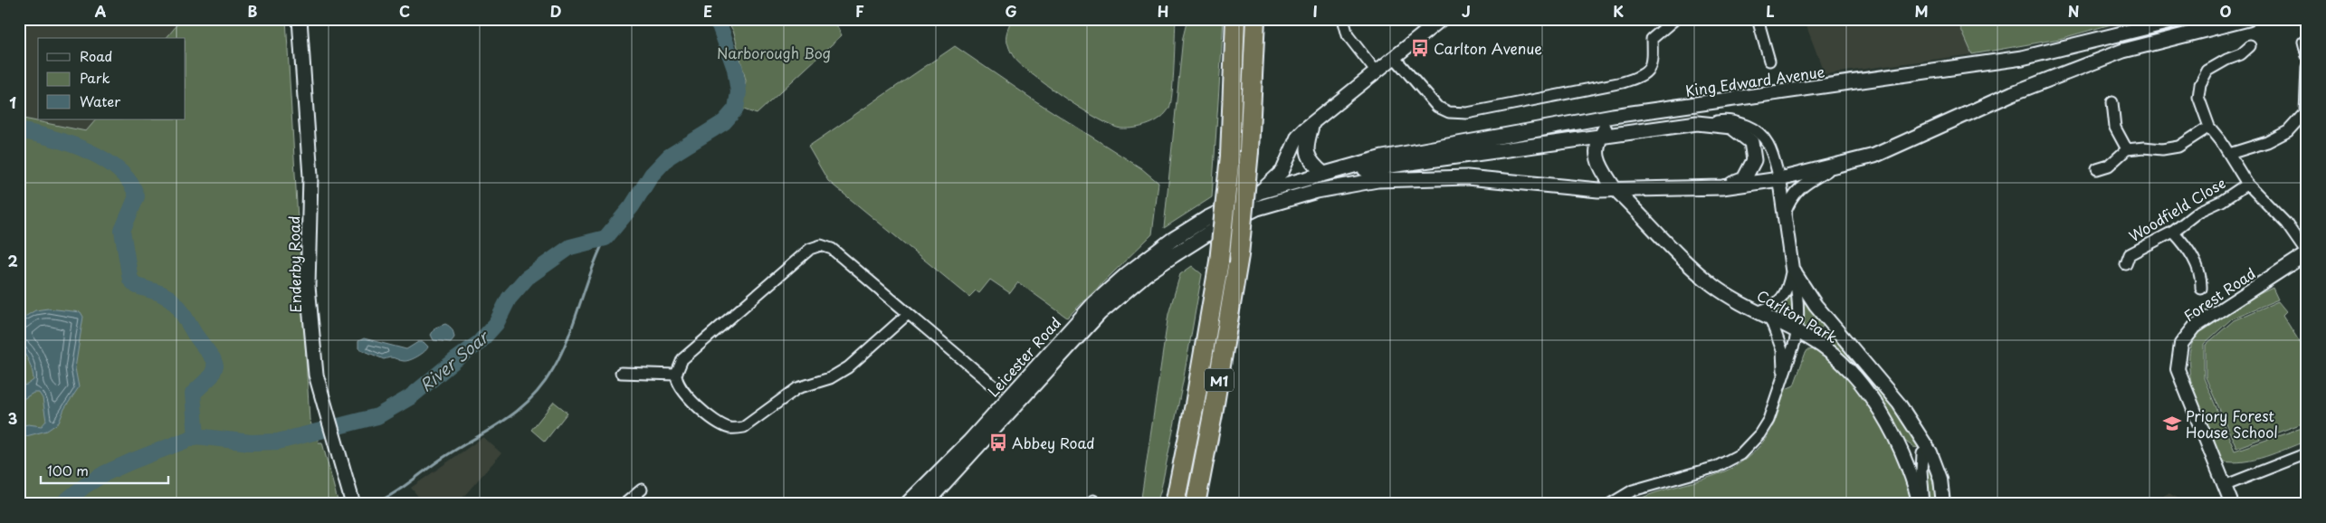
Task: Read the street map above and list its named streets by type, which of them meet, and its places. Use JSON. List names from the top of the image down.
{
  "streets": {
    "highway": ["M1"],
    "main road": ["King Edward Avenue", "Enderby Road", "Leicester Road"],
    "street": ["Woodfield Close", "Forest Road", "Carlton Park"]
  },
  "crossings": [
    ["King Edward Avenue", "Carlton Park"],
    ["King Edward Avenue", "Leicester Road"]
  ],
  "water": ["River Soar"],
  "parks": ["Narborough Bog"],
  "places": {
    "bus stop": ["Carlton Avenue", "Abbey Road"],
    "school or university": ["Priory Forest House School"]
  },
  "legend": ["Road", "Park", "Water"],
  "scale_bar": "100 m",
  "grid": {
    "columns": [
      "A",
      "B",
      "C",
      "D",
      "E",
      "F",
      "G",
      "H",
      "I",
      "J",
      "K",
      "L",
      "M",
      "N",
      "O"
    ],
    "rows": ["1", "2", "3"]
  }
}
